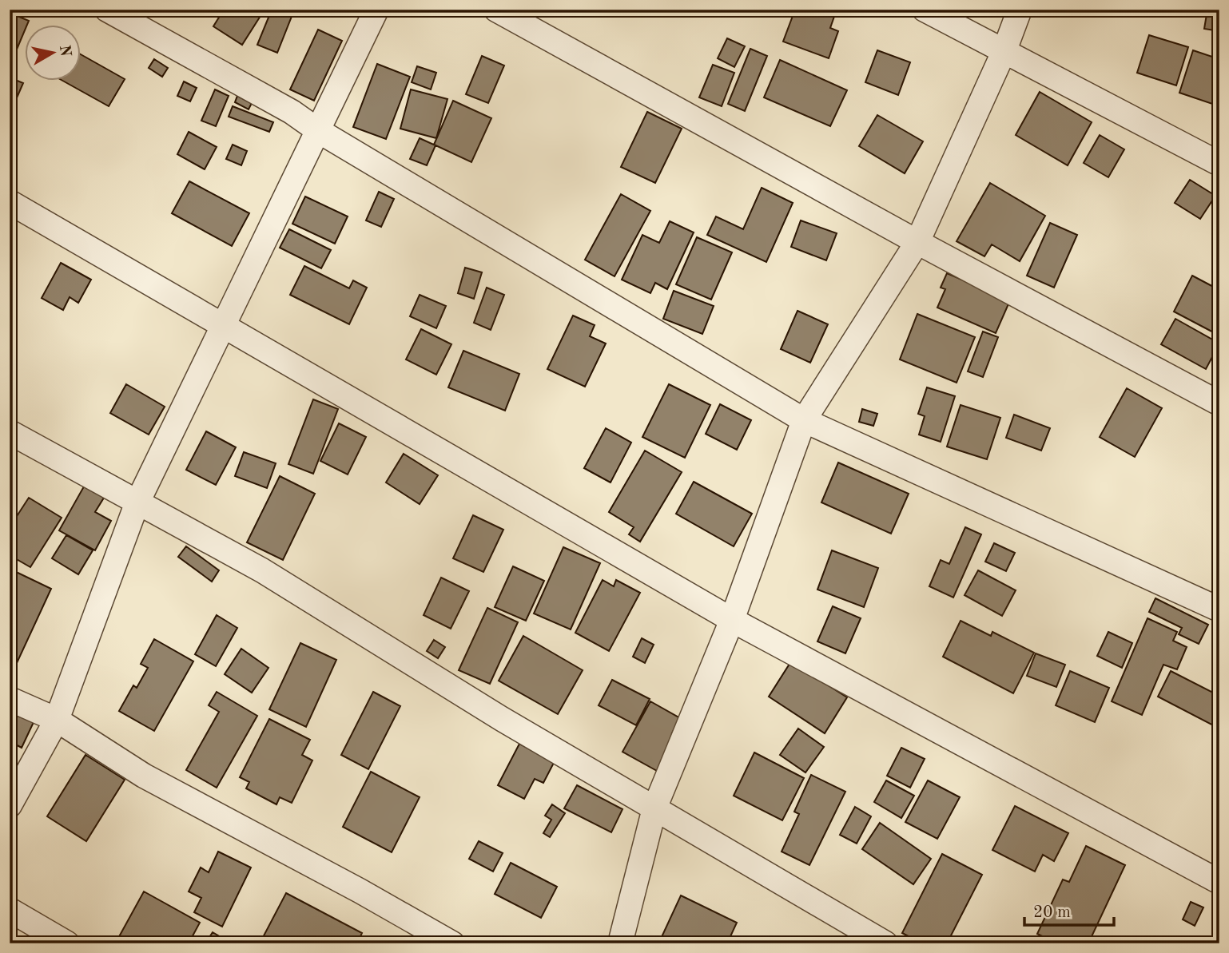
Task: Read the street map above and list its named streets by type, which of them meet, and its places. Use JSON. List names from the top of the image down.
{
  "scale_bar": "20 m",
  "north": "right"
}
